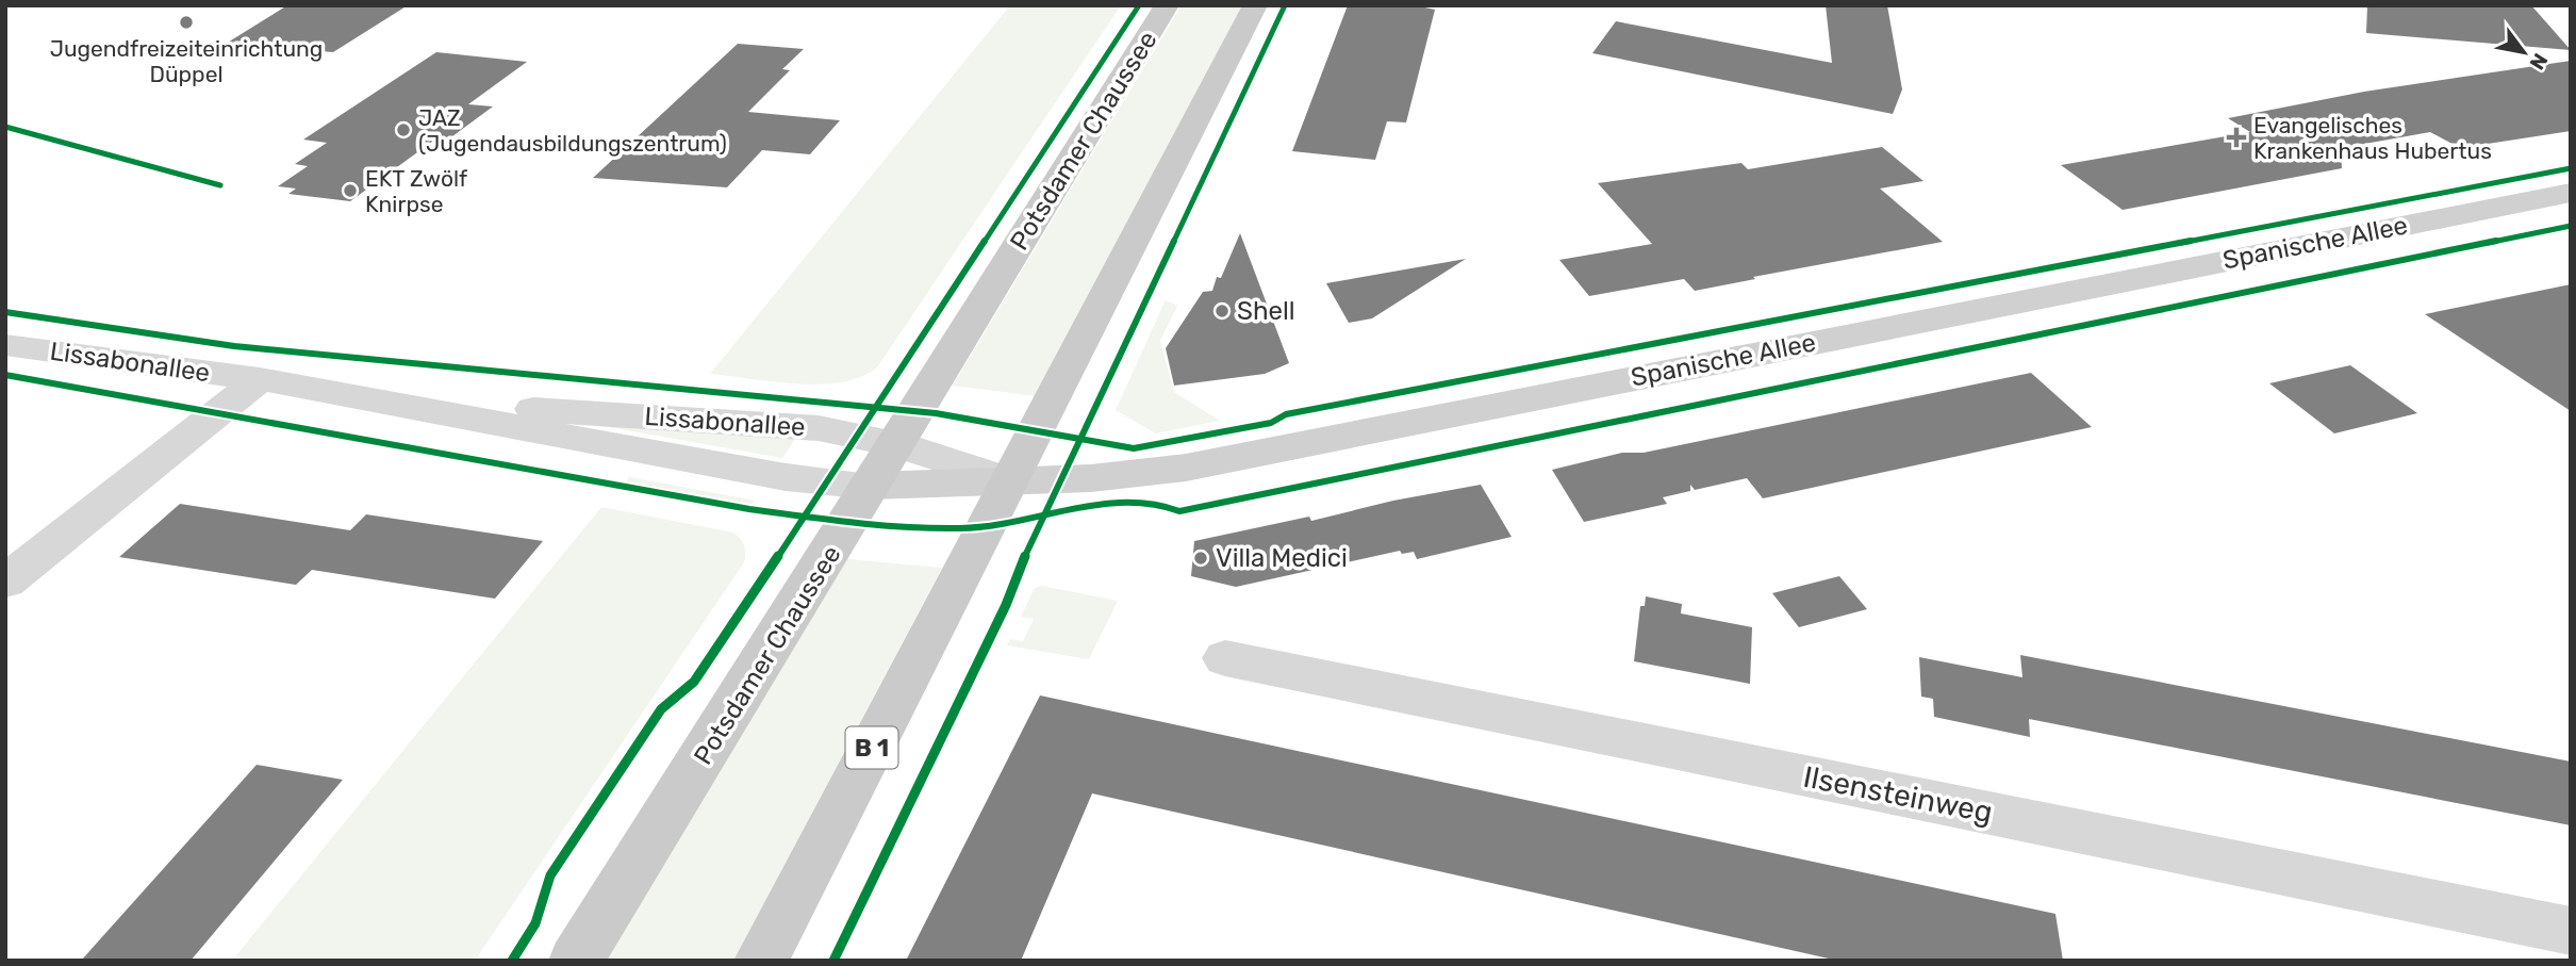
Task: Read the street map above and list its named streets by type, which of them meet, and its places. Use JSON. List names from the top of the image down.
{
  "streets": {
    "main road": ["Potsdamer Chaussee", "Spanische Allee", "B 1"],
    "street": ["Lissabonallee", "Ilsensteinweg"]
  },
  "crossings": [
    ["Potsdamer Chaussee", "Spanische Allee"],
    ["Potsdamer Chaussee", "Lissabonallee"],
    ["Spanische Allee", "Lissabonallee"],
    ["Spanische Allee", "B 1"],
    ["Lissabonallee", "B 1"]
  ],
  "places": {
    "other": [
      "Jugendfreizeiteinrichtung Düppel",
      "JAZ (Jugendausbildungszentrum)",
      "EKT Zwölf Knirpse",
      "Shell",
      "Villa Medici"
    ],
    "health": ["Evangelisches Krankenhaus Hubertus"]
  },
  "north": "bottom right"
}
